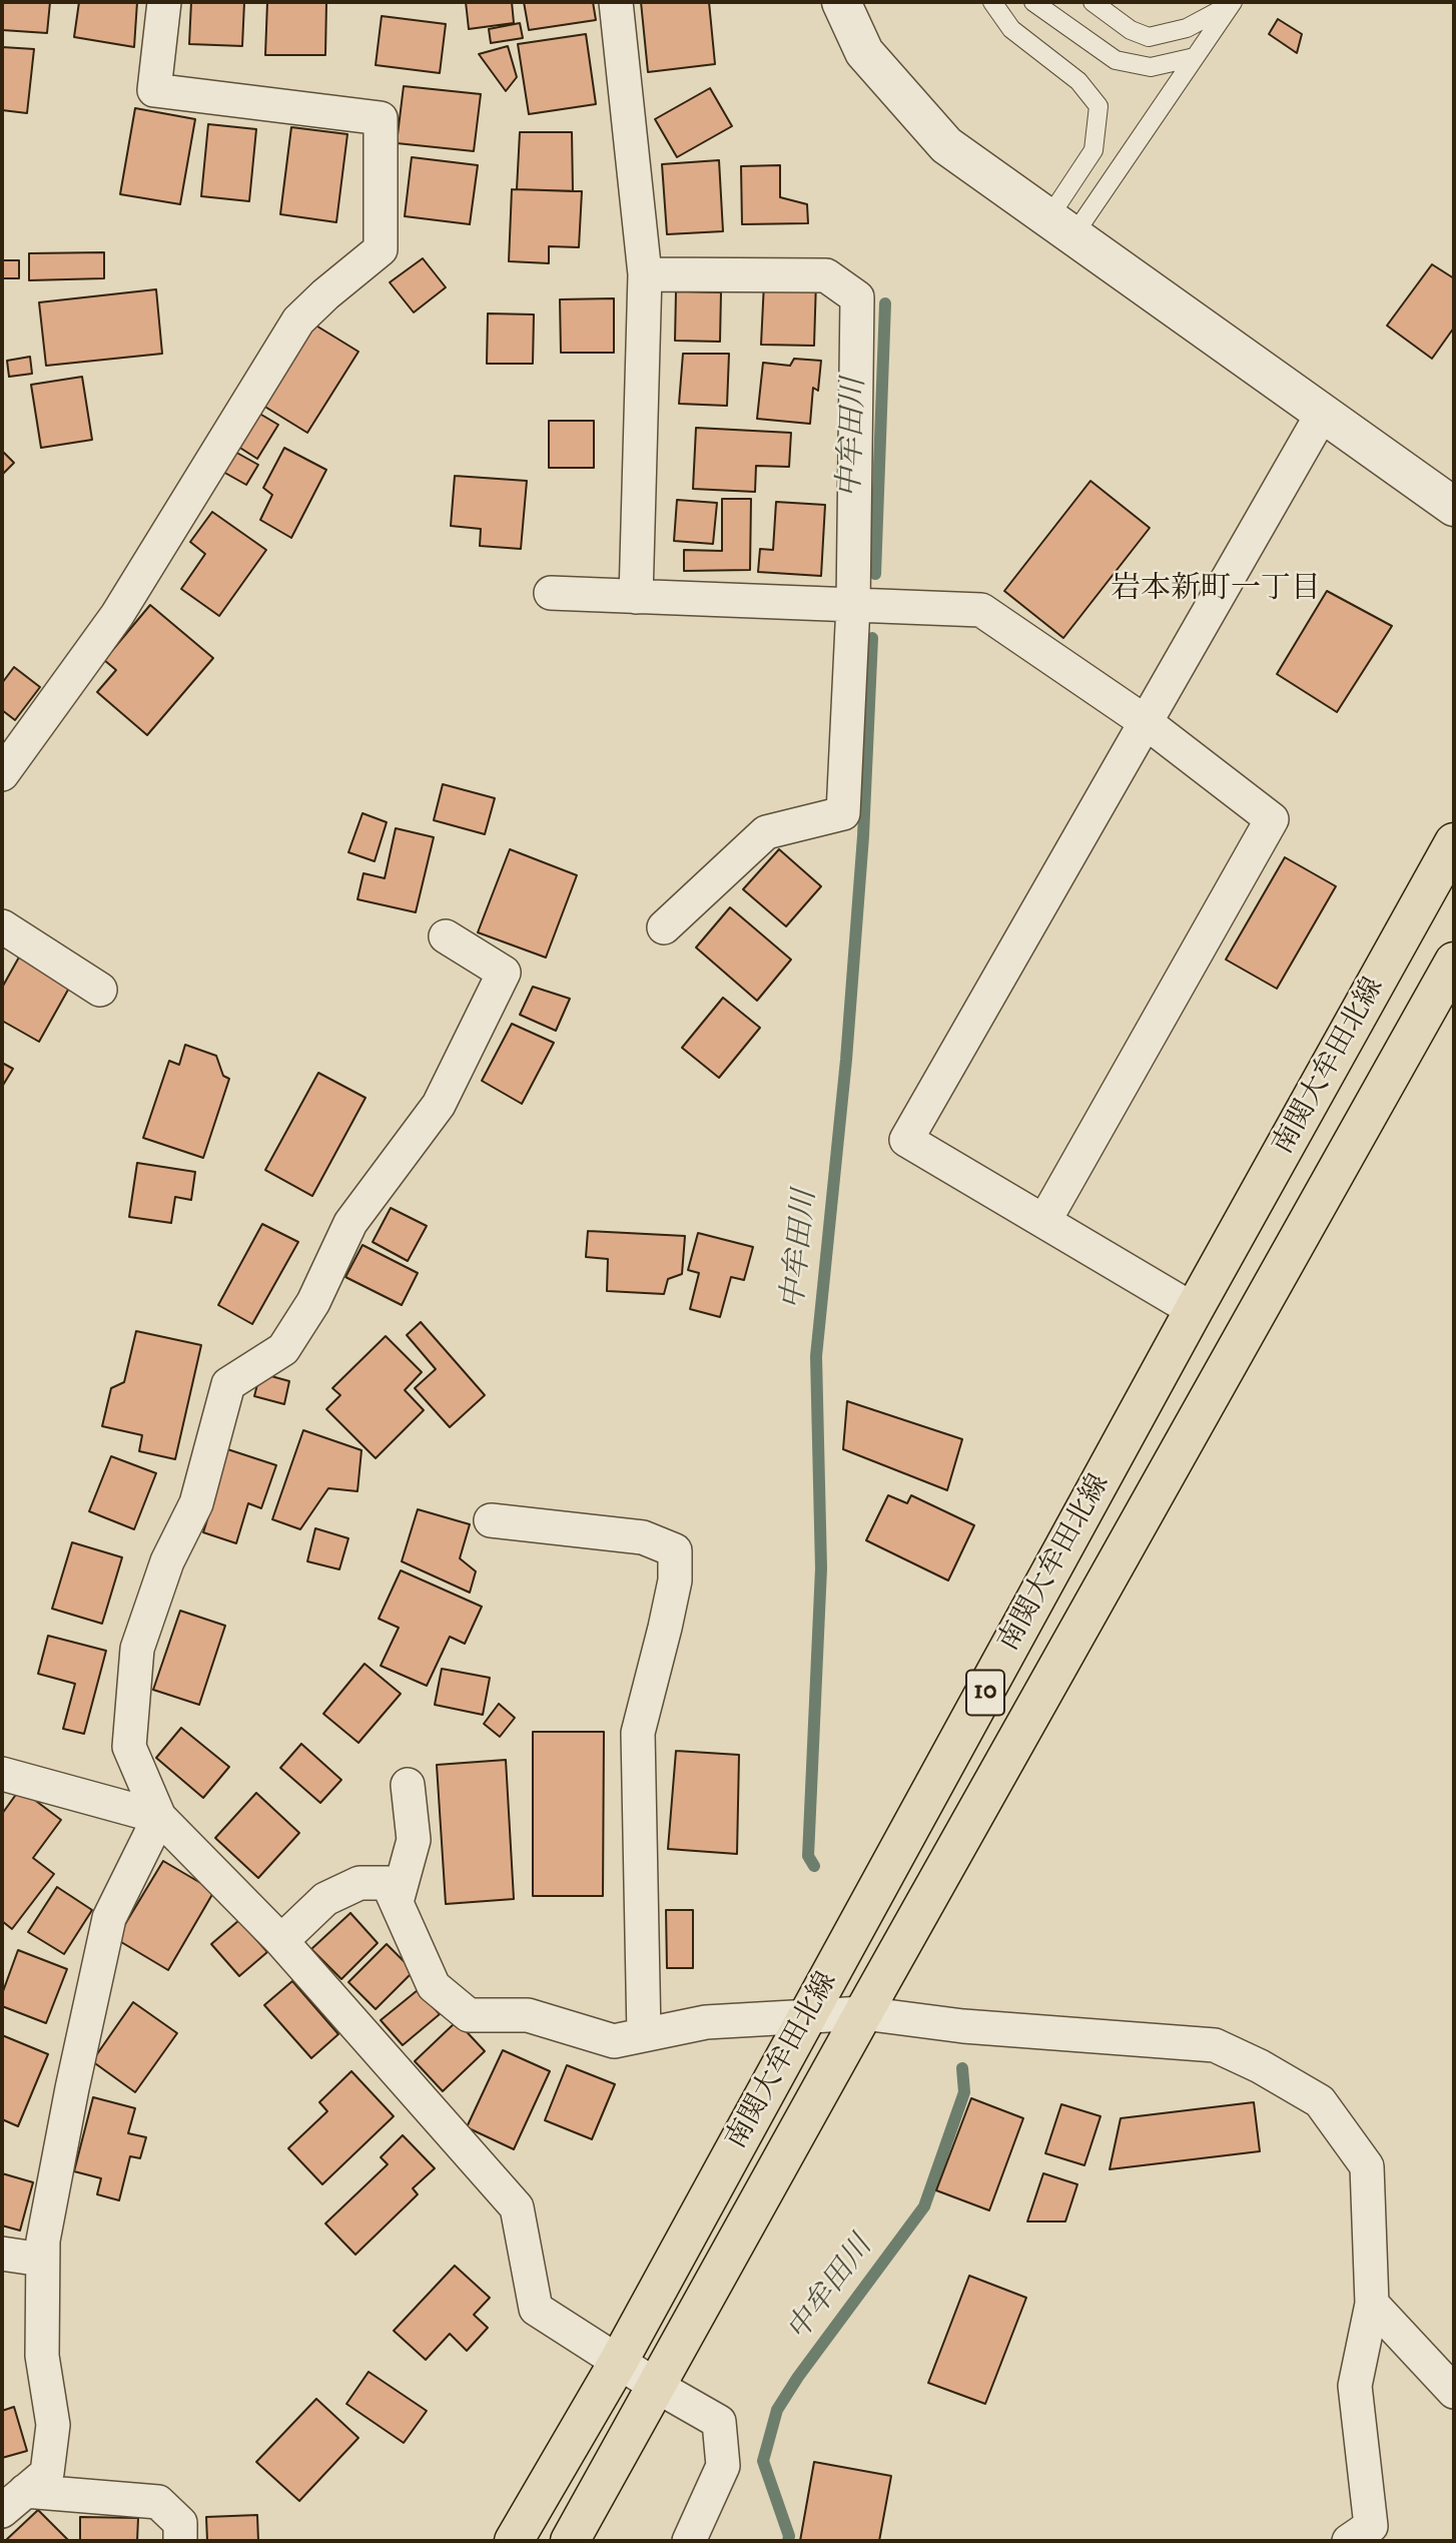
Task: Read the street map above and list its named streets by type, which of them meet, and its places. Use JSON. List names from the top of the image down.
{
  "streets": {
    "main road": ["南関大牟田北線", "10"]
  },
  "districts": ["岩本新町一丁目"],
  "water": ["中牟田川"]
}
